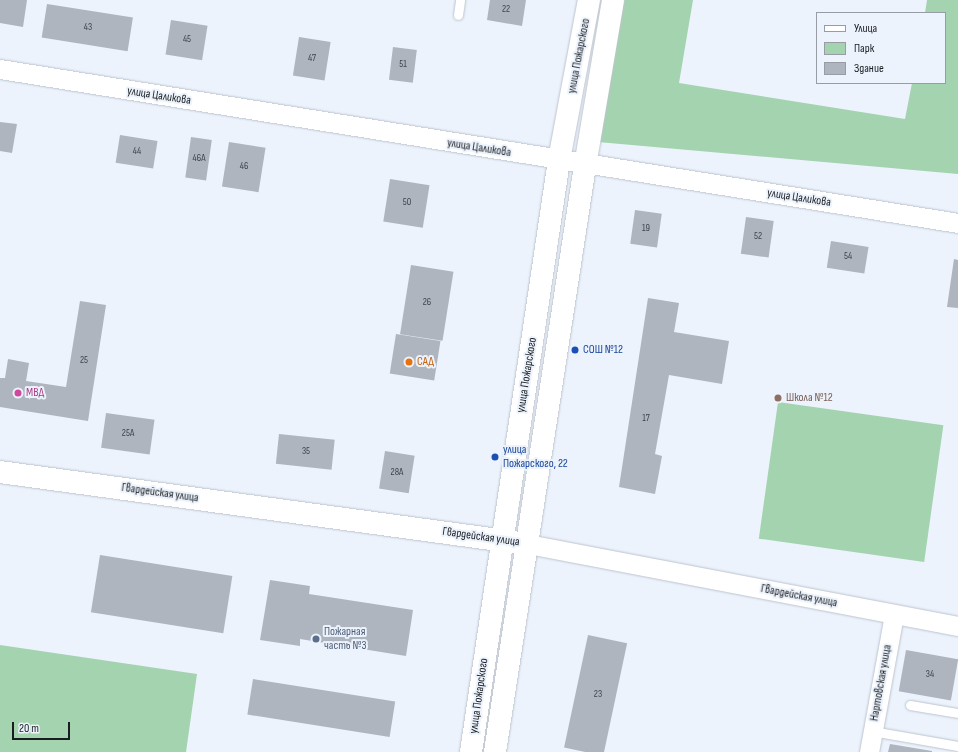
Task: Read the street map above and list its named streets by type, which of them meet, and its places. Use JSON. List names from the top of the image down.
{
  "streets": {
    "main road": ["улица Пожарского", "Гвардейская улица"],
    "street": ["улица Цаликова", "Нартовская улица"]
  },
  "crossings": [
    ["улица Пожарского", "улица Цаликова"],
    ["улица Пожарского", "Гвардейская улица"],
    ["Гвардейская улица", "Нартовская улица"]
  ],
  "places": [
    "СОШ №12",
    "САД",
    "МВД",
    "Школа №12",
    "улица Пожарского, 22",
    "Пожарная часть №3"
  ],
  "house_numbers": [
    "22",
    "43",
    "45",
    "47",
    "51",
    "44",
    "46А",
    "46",
    "50",
    "19",
    "52",
    "54",
    "26",
    "25",
    "17",
    "25А",
    "35",
    "28А",
    "34",
    "23"
  ],
  "legend": ["Улица", "Парк", "Здание"],
  "scale_bar": "20 m"
}
